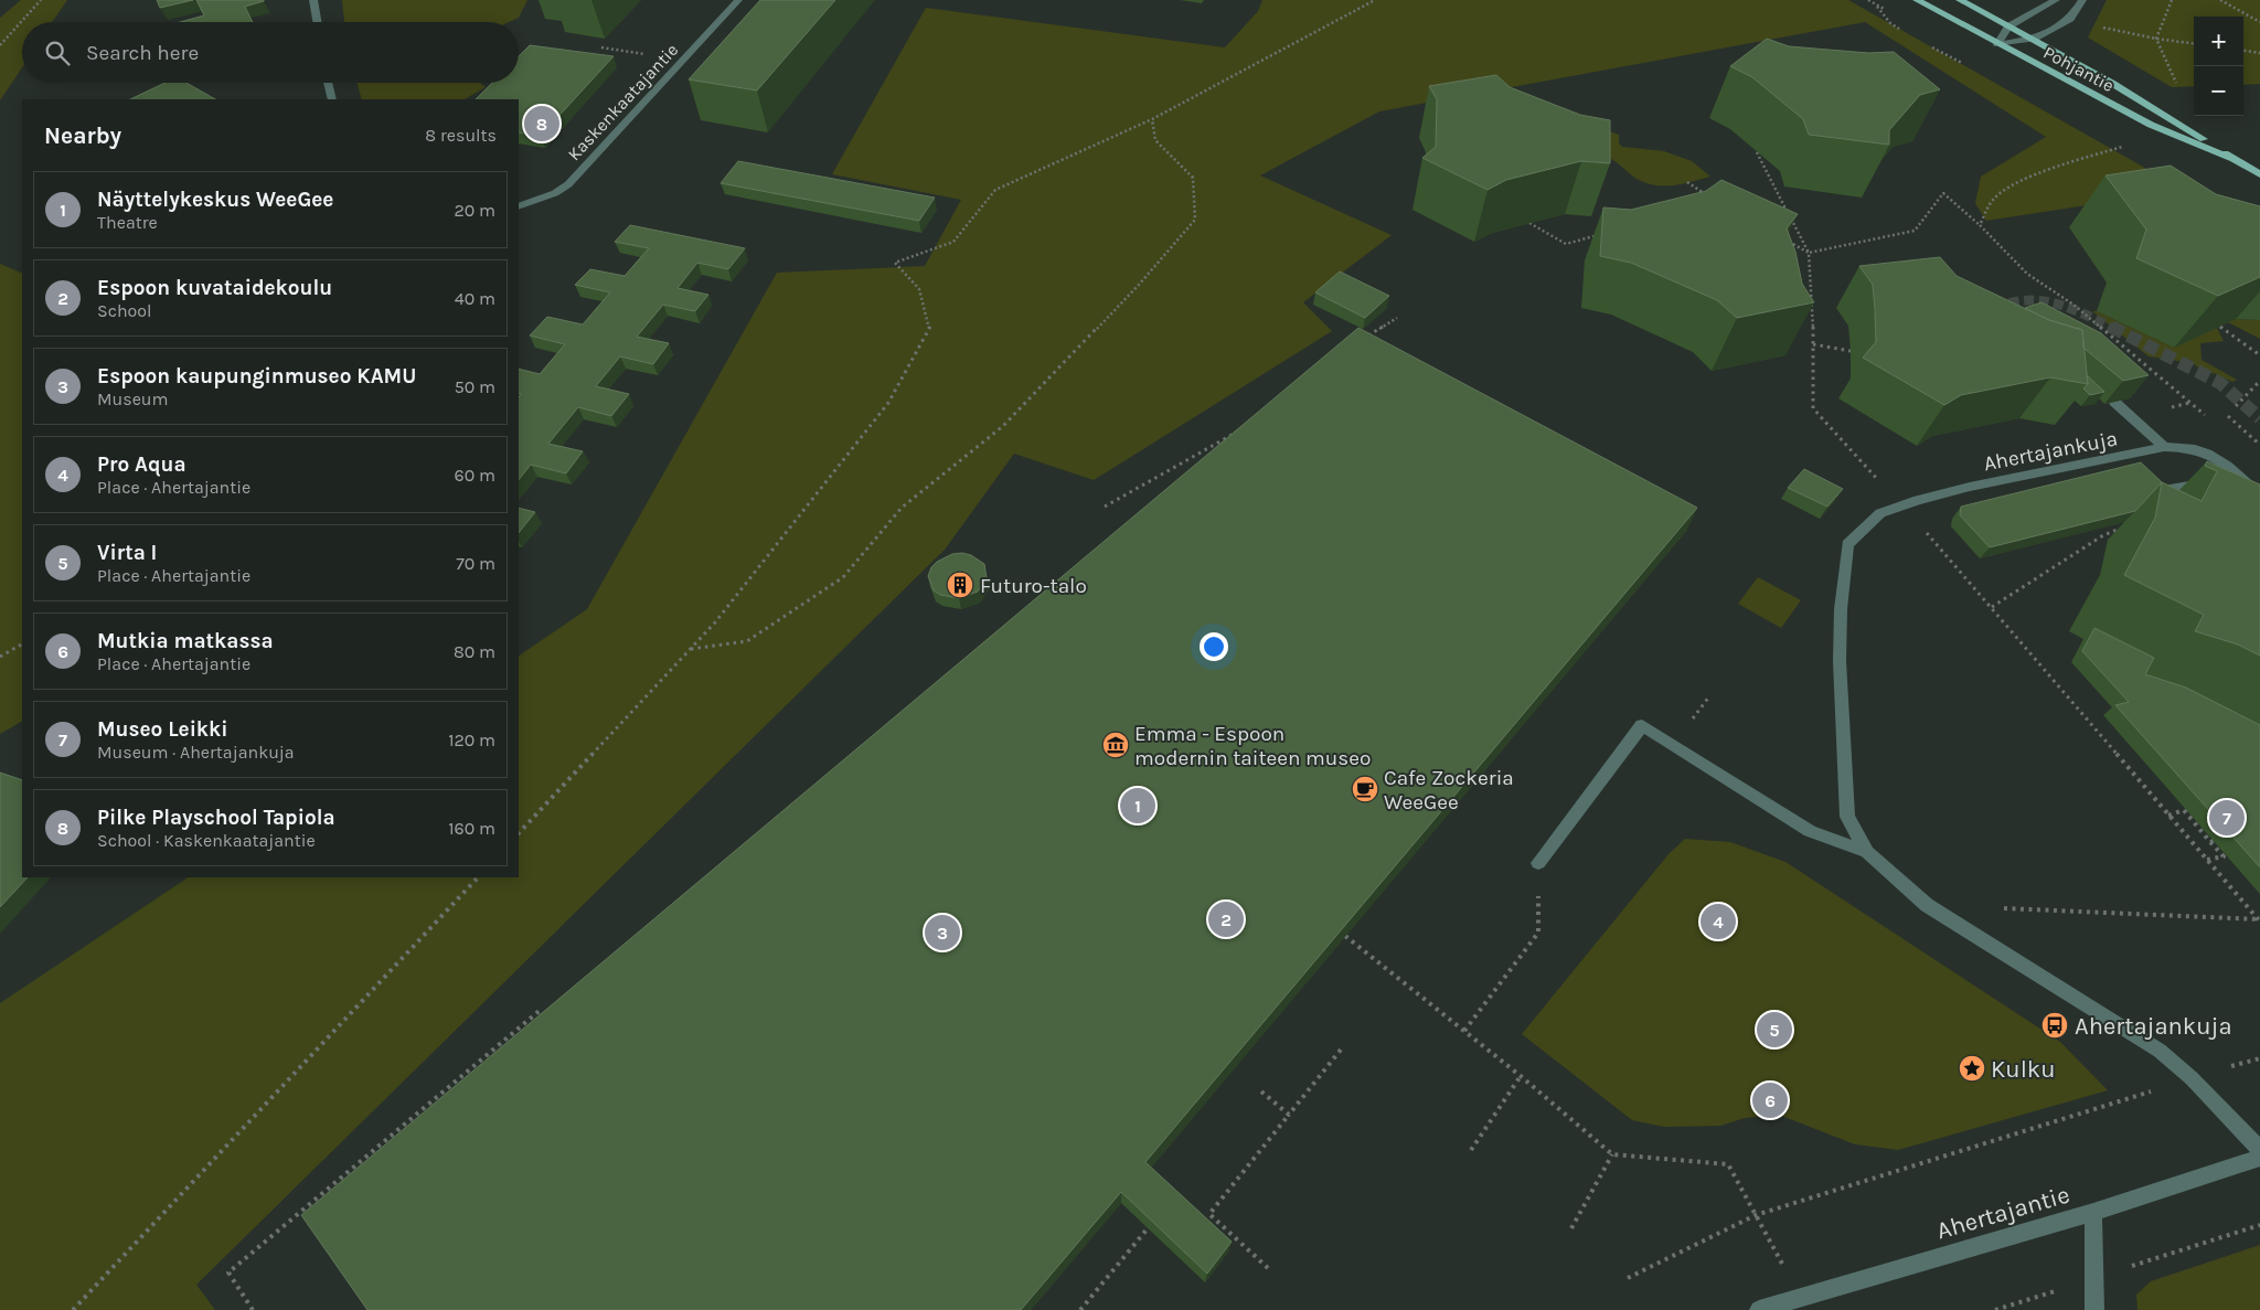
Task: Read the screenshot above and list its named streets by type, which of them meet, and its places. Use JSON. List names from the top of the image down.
{
  "streets": {
    "main road": ["Pohjantie"],
    "street": ["Kaskenkaatajantie", "Ahertajankuja", "Ahertajantie"]
  },
  "places": {
    "building": ["Futuro-talo"],
    "museum": ["Emma - Espoon modernin taiteen museo"],
    "cafe": ["Cafe Zockeria WeeGee"],
    "bus stop": ["Ahertajankuja"],
    "place": ["Kulku"]
  },
  "page": {
    "map_buttons": ["+", "−"],
    "search": "Search here",
    "heading": ["Nearby", "8 results"],
    "pins": [
      "8",
      "1",
      "7",
      "2",
      "4",
      "3",
      "5",
      "6"
    ],
    "list": [
      {
        "mark": "1",
        "name": "Näyttelykeskus WeeGee",
        "note": "Theatre",
        "value": "20 m"
      },
      {
        "mark": "2",
        "name": "Espoon kuvataidekoulu",
        "note": "School",
        "value": "40 m"
      },
      {
        "mark": "3",
        "name": "Espoon kaupunginmuseo KAMU",
        "note": "Museum",
        "value": "50 m"
      },
      {
        "mark": "4",
        "name": "Pro Aqua",
        "note": "Place · Ahertajantie",
        "value": "60 m"
      },
      {
        "mark": "5",
        "name": "Virta I",
        "note": "Place · Ahertajantie",
        "value": "70 m"
      },
      {
        "mark": "6",
        "name": "Mutkia matkassa",
        "note": "Place · Ahertajantie",
        "value": "80 m"
      },
      {
        "mark": "7",
        "name": "Museo Leikki",
        "note": "Museum · Ahertajankuja",
        "value": "120 m"
      },
      {
        "mark": "8",
        "name": "Pilke Playschool Tapiola",
        "note": "School · Kaskenkaatajantie",
        "value": "160 m"
      }
    ]
  }
}
